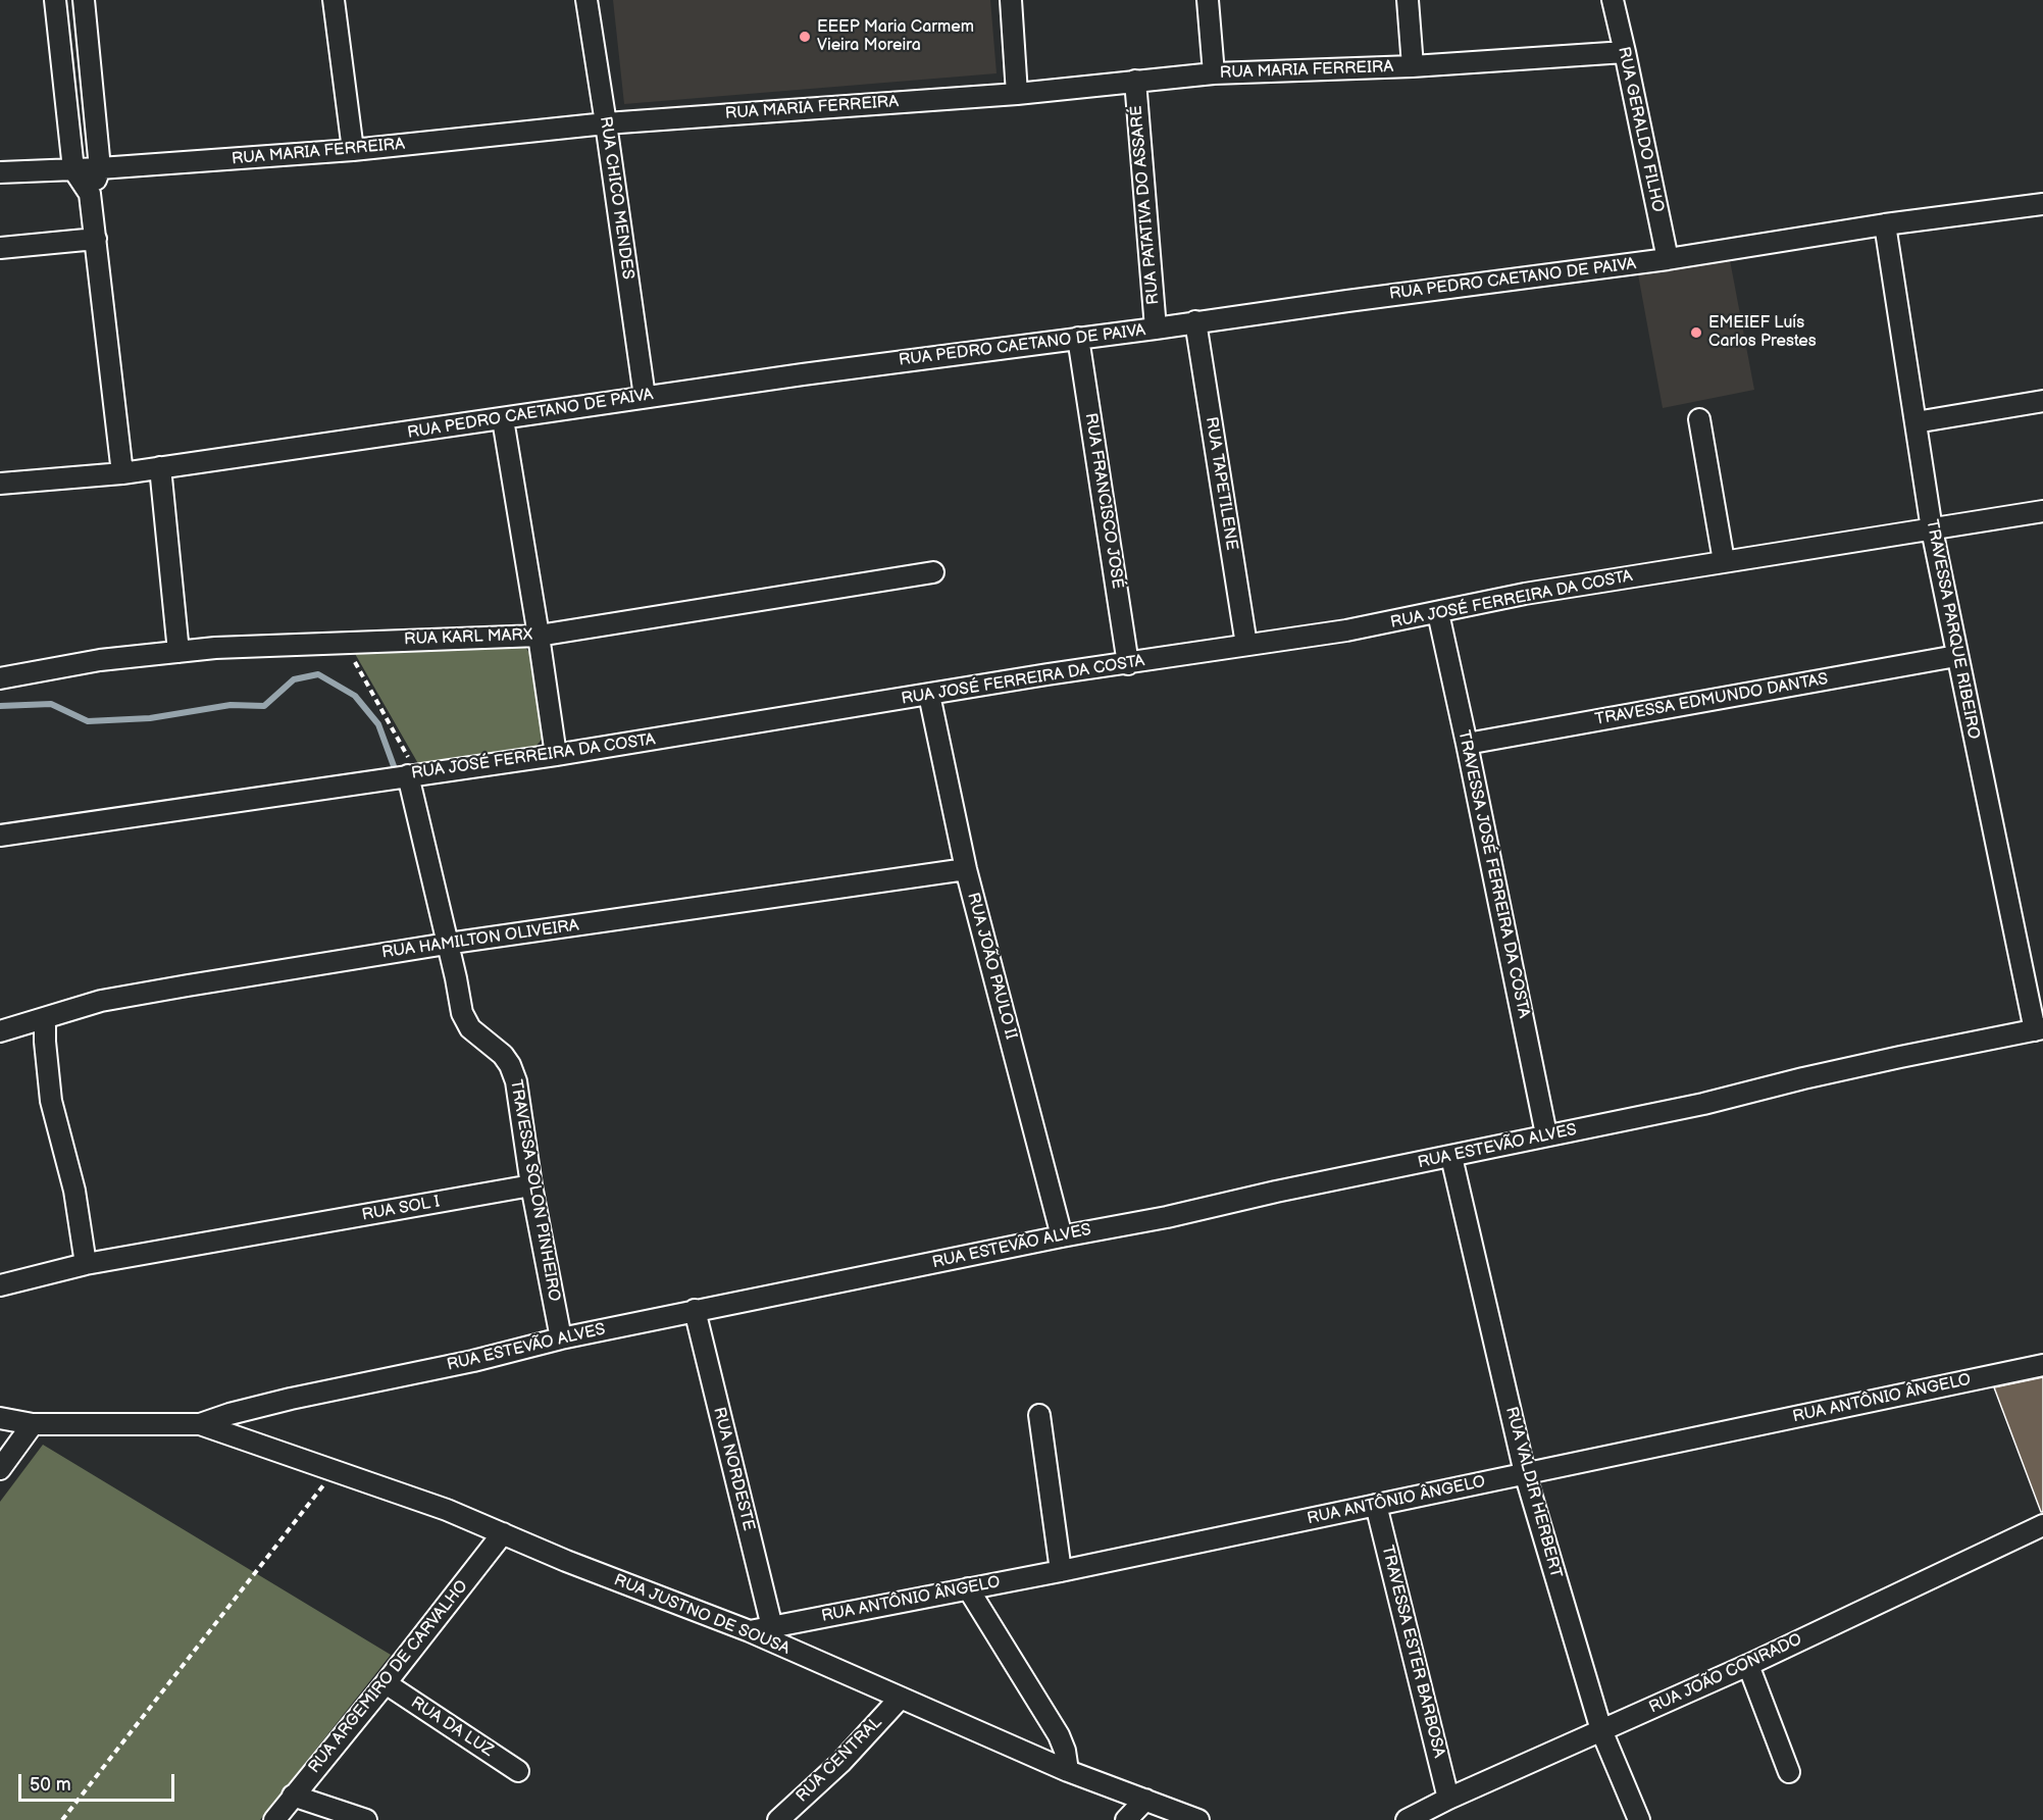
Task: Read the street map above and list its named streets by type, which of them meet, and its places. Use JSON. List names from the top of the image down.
{
  "streets": {
    "street": [
      "RUA MARIA FERREIRA",
      "RUA GERALDO FILHO",
      "RUA CHICO MENDES",
      "RUA PATATIVA DO ASSARÉ",
      "RUA PEDRO CAETANO DE PAIVA",
      "RUA TAPETILENE",
      "RUA FRANCISCO JOSÉ",
      "RUA JOSÉ FERREIRA DA COSTA",
      "TRAVESSA PARQUE RIBEIRO",
      "RUA KARL MARX",
      "TRAVESSA EDMUNDO DANTAS",
      "TRAVESSA JOSÉ FERREIRA DA COSTA",
      "RUA HAMILTON OLIVEIRA",
      "RUA JOÃO PAULO II",
      "RUA ESTEVÃO ALVES",
      "TRAVESSA SOLON PINHEIRO",
      "RUA SOL I",
      "RUA ANTÔNIO ÂNGELO",
      "RUA NORDESTE",
      "RUA VALDIR HERBERT",
      "RUA JUSTNO DE SOUSA",
      "TRAVESSA ESTER BARBOSA",
      "RUA JOÃO CONRADO",
      "RUA ARGEMIRO DE CARVALHO",
      "RUA DA LUZ",
      "RUA CENTRAL"
    ]
  },
  "crossings": [
    ["RUA MARIA FERREIRA", "RUA GERALDO FILHO"],
    ["RUA MARIA FERREIRA", "RUA CHICO MENDES"],
    ["RUA MARIA FERREIRA", "RUA PATATIVA DO ASSARÉ"],
    ["RUA GERALDO FILHO", "RUA PEDRO CAETANO DE PAIVA"],
    ["RUA CHICO MENDES", "RUA PEDRO CAETANO DE PAIVA"],
    ["RUA PATATIVA DO ASSARÉ", "RUA PEDRO CAETANO DE PAIVA"],
    ["RUA PEDRO CAETANO DE PAIVA", "RUA TAPETILENE"],
    ["RUA PEDRO CAETANO DE PAIVA", "RUA FRANCISCO JOSÉ"],
    ["RUA PEDRO CAETANO DE PAIVA", "TRAVESSA PARQUE RIBEIRO"],
    ["RUA TAPETILENE", "RUA JOSÉ FERREIRA DA COSTA"],
    ["RUA FRANCISCO JOSÉ", "RUA JOSÉ FERREIRA DA COSTA"],
    ["RUA JOSÉ FERREIRA DA COSTA", "TRAVESSA PARQUE RIBEIRO"],
    ["RUA JOSÉ FERREIRA DA COSTA", "TRAVESSA JOSÉ FERREIRA DA COSTA"],
    ["RUA JOSÉ FERREIRA DA COSTA", "RUA JOÃO PAULO II"],
    ["RUA JOSÉ FERREIRA DA COSTA", "TRAVESSA SOLON PINHEIRO"],
    ["TRAVESSA PARQUE RIBEIRO", "TRAVESSA EDMUNDO DANTAS"],
    ["TRAVESSA PARQUE RIBEIRO", "RUA ESTEVÃO ALVES"],
    ["TRAVESSA EDMUNDO DANTAS", "TRAVESSA JOSÉ FERREIRA DA COSTA"],
    ["TRAVESSA JOSÉ FERREIRA DA COSTA", "RUA ESTEVÃO ALVES"],
    ["RUA HAMILTON OLIVEIRA", "RUA JOÃO PAULO II"],
    ["RUA HAMILTON OLIVEIRA", "TRAVESSA SOLON PINHEIRO"],
    ["RUA JOÃO PAULO II", "RUA ESTEVÃO ALVES"],
    ["RUA ESTEVÃO ALVES", "TRAVESSA SOLON PINHEIRO"],
    ["RUA ESTEVÃO ALVES", "RUA NORDESTE"],
    ["RUA ESTEVÃO ALVES", "RUA VALDIR HERBERT"],
    ["RUA ESTEVÃO ALVES", "RUA JUSTNO DE SOUSA"],
    ["TRAVESSA SOLON PINHEIRO", "RUA SOL I"],
    ["RUA ANTÔNIO ÂNGELO", "RUA NORDESTE"],
    ["RUA ANTÔNIO ÂNGELO", "RUA VALDIR HERBERT"],
    ["RUA ANTÔNIO ÂNGELO", "RUA JUSTNO DE SOUSA"],
    ["RUA ANTÔNIO ÂNGELO", "TRAVESSA ESTER BARBOSA"],
    ["RUA VALDIR HERBERT", "RUA JOÃO CONRADO"],
    ["RUA JUSTNO DE SOUSA", "RUA ARGEMIRO DE CARVALHO"],
    ["RUA JUSTNO DE SOUSA", "RUA CENTRAL"],
    ["TRAVESSA ESTER BARBOSA", "RUA JOÃO CONRADO"],
    ["RUA ARGEMIRO DE CARVALHO", "RUA DA LUZ"]
  ],
  "places": ["EEEP Maria Carmem Vieira Moreira", "EMEIEF Luís Carlos Prestes"],
  "scale_bar": "50 m"
}
